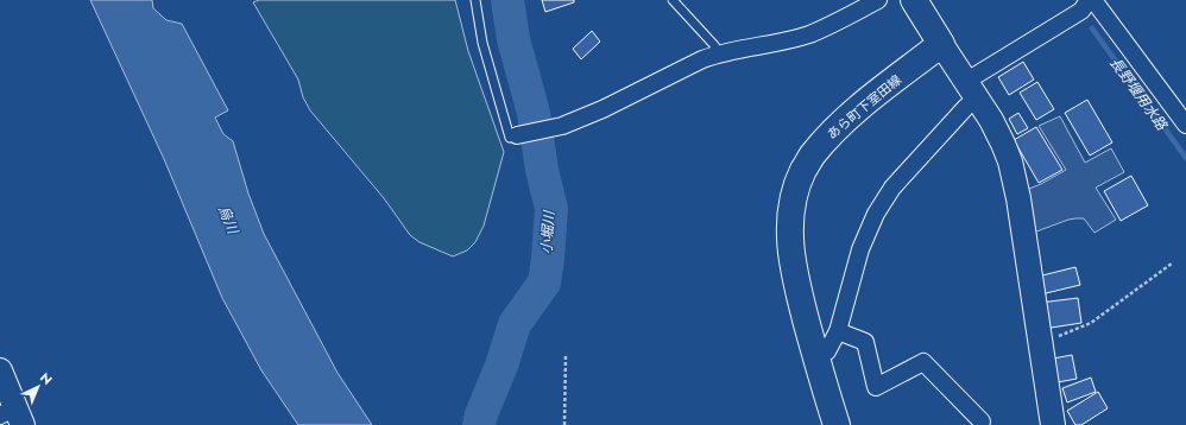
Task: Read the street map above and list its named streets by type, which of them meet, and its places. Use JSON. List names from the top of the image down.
{
  "streets": {
    "main road": ["あら町下室田線"]
  },
  "water": ["長野堰用水路", "烏川", "小堀川"],
  "north": "top right"
}
